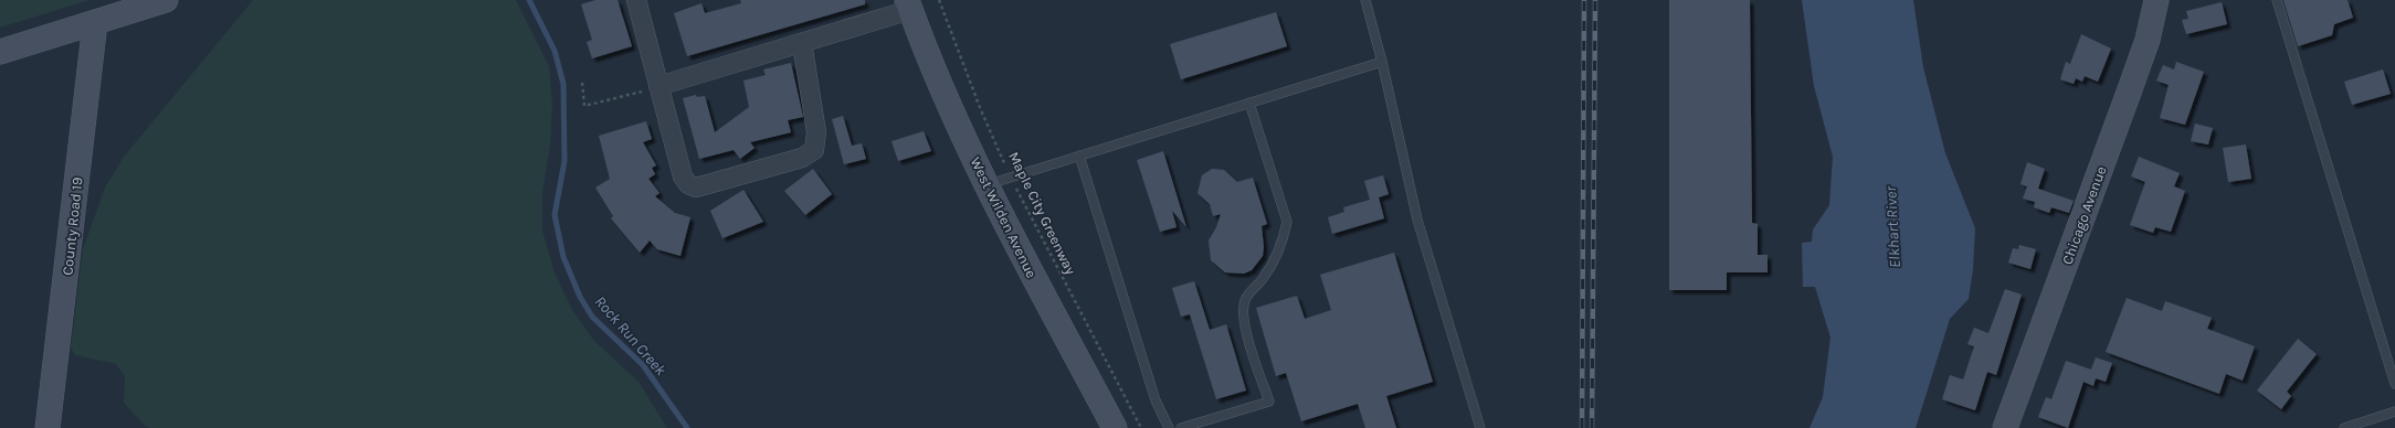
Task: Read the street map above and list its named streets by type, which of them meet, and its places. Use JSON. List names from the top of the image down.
{
  "streets": {
    "street": ["Chicago Avenue", "West Wilden Avenue", "County Road 19"],
    "path": ["Maple City Greenway"]
  },
  "water": ["Elkhart River", "Rock Run Creek"]
}
